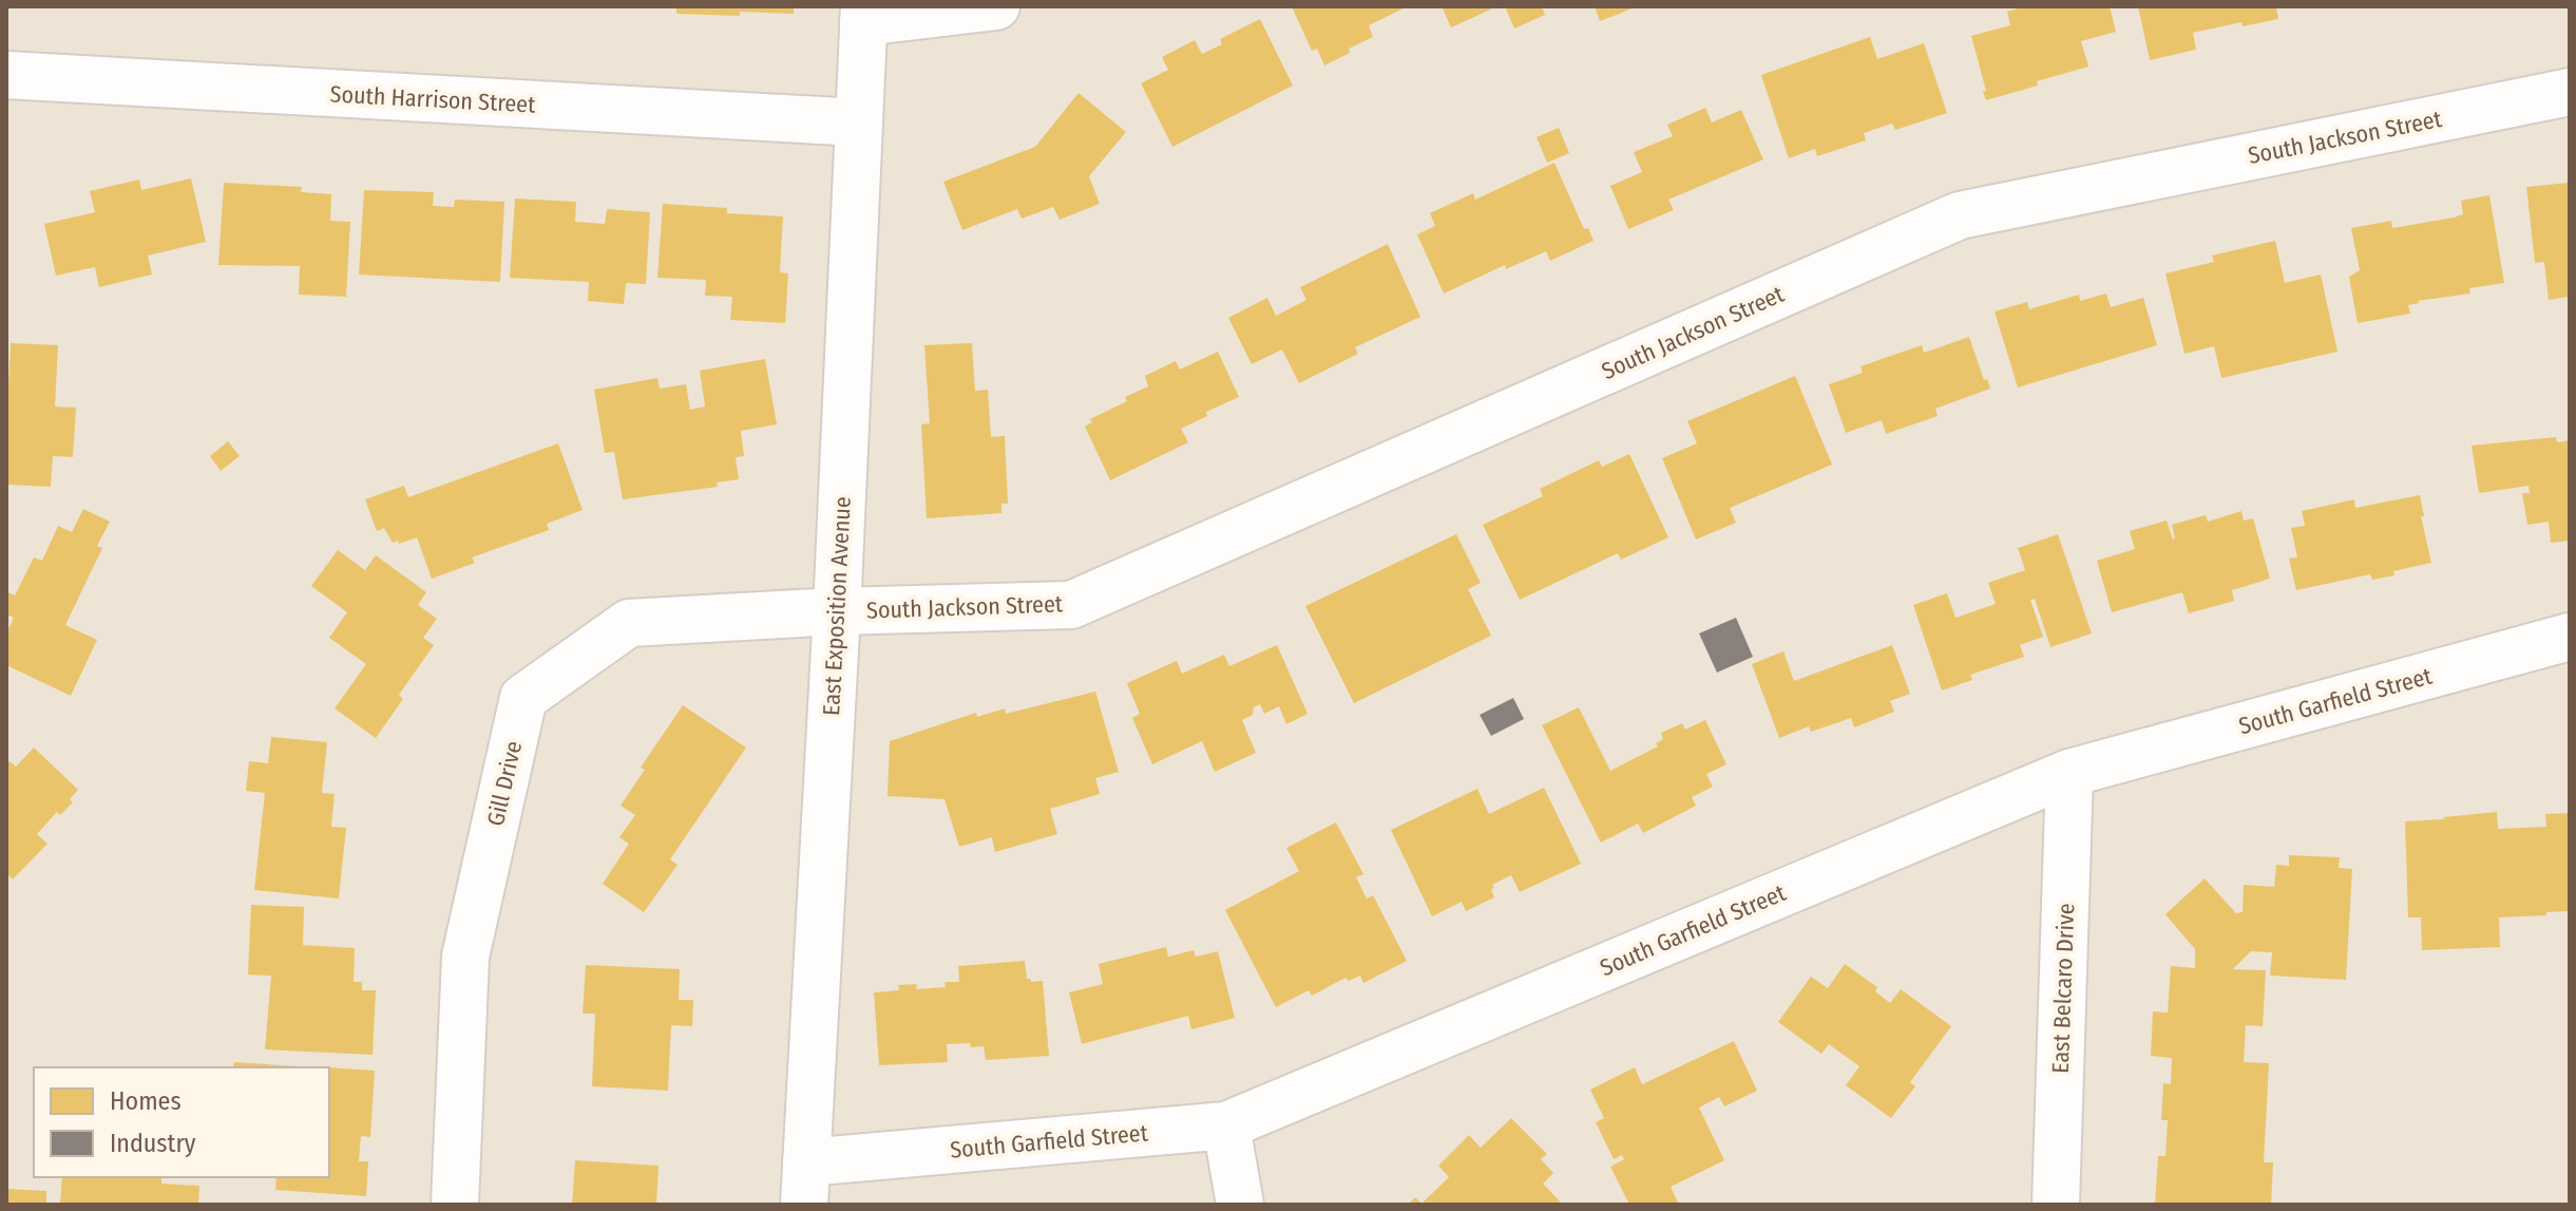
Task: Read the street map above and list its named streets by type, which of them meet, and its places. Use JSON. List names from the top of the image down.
{
  "streets": {
    "street": [
      "South Harrison Street",
      "South Jackson Street",
      "East Exposition Avenue",
      "South Garfield Street",
      "Gill Drive",
      "East Belcaro Drive"
    ]
  },
  "crossings": [
    ["South Harrison Street", "East Exposition Avenue"],
    ["South Jackson Street", "East Exposition Avenue"],
    ["South Jackson Street", "Gill Drive"],
    ["East Exposition Avenue", "South Garfield Street"],
    ["East Exposition Avenue", "Gill Drive"],
    ["South Garfield Street", "East Belcaro Drive"]
  ],
  "legend": ["Homes", "Industry"]
}
